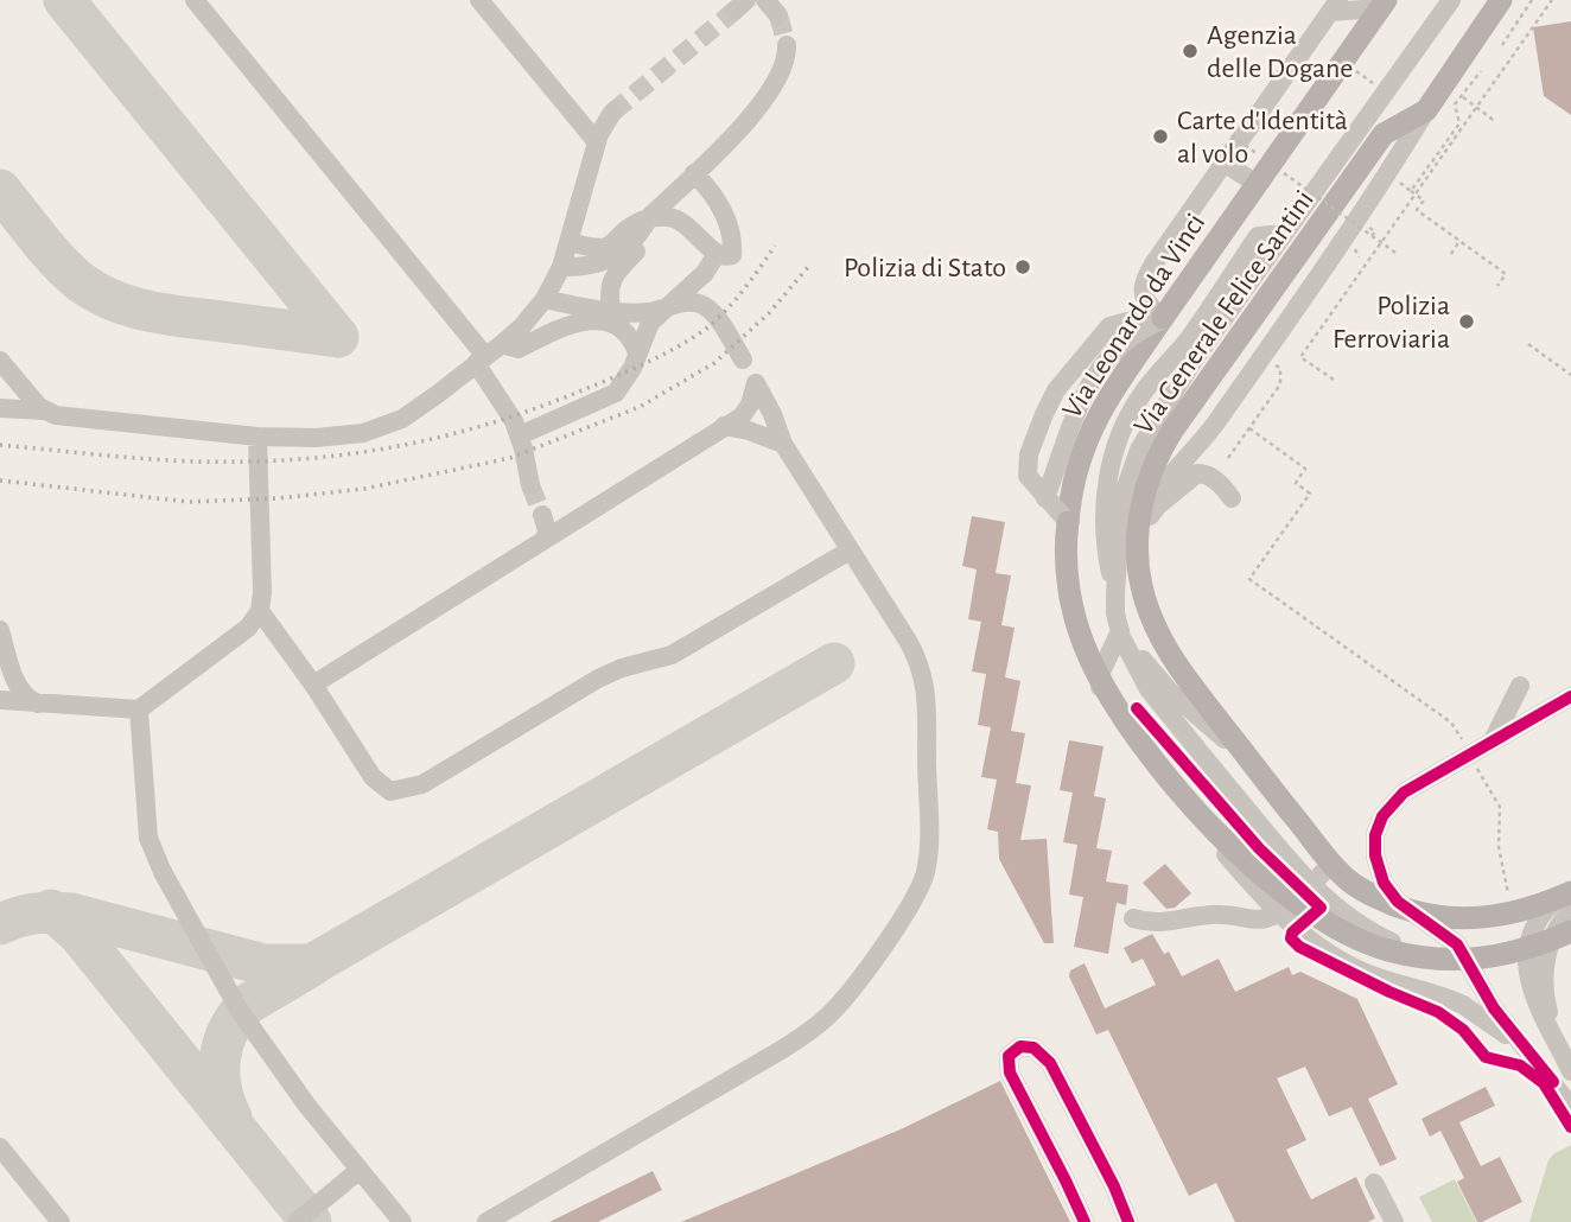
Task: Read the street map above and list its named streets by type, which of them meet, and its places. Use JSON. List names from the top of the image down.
{
  "streets": {
    "main road": ["Via Generale Felice Santini", "Via Leonardo da Vinci"]
  },
  "places": [
    "Agenzia delle Dogane",
    "Carte d'Identità al volo",
    "Polizia di Stato",
    "Polizia Ferroviaria"
  ]
}
